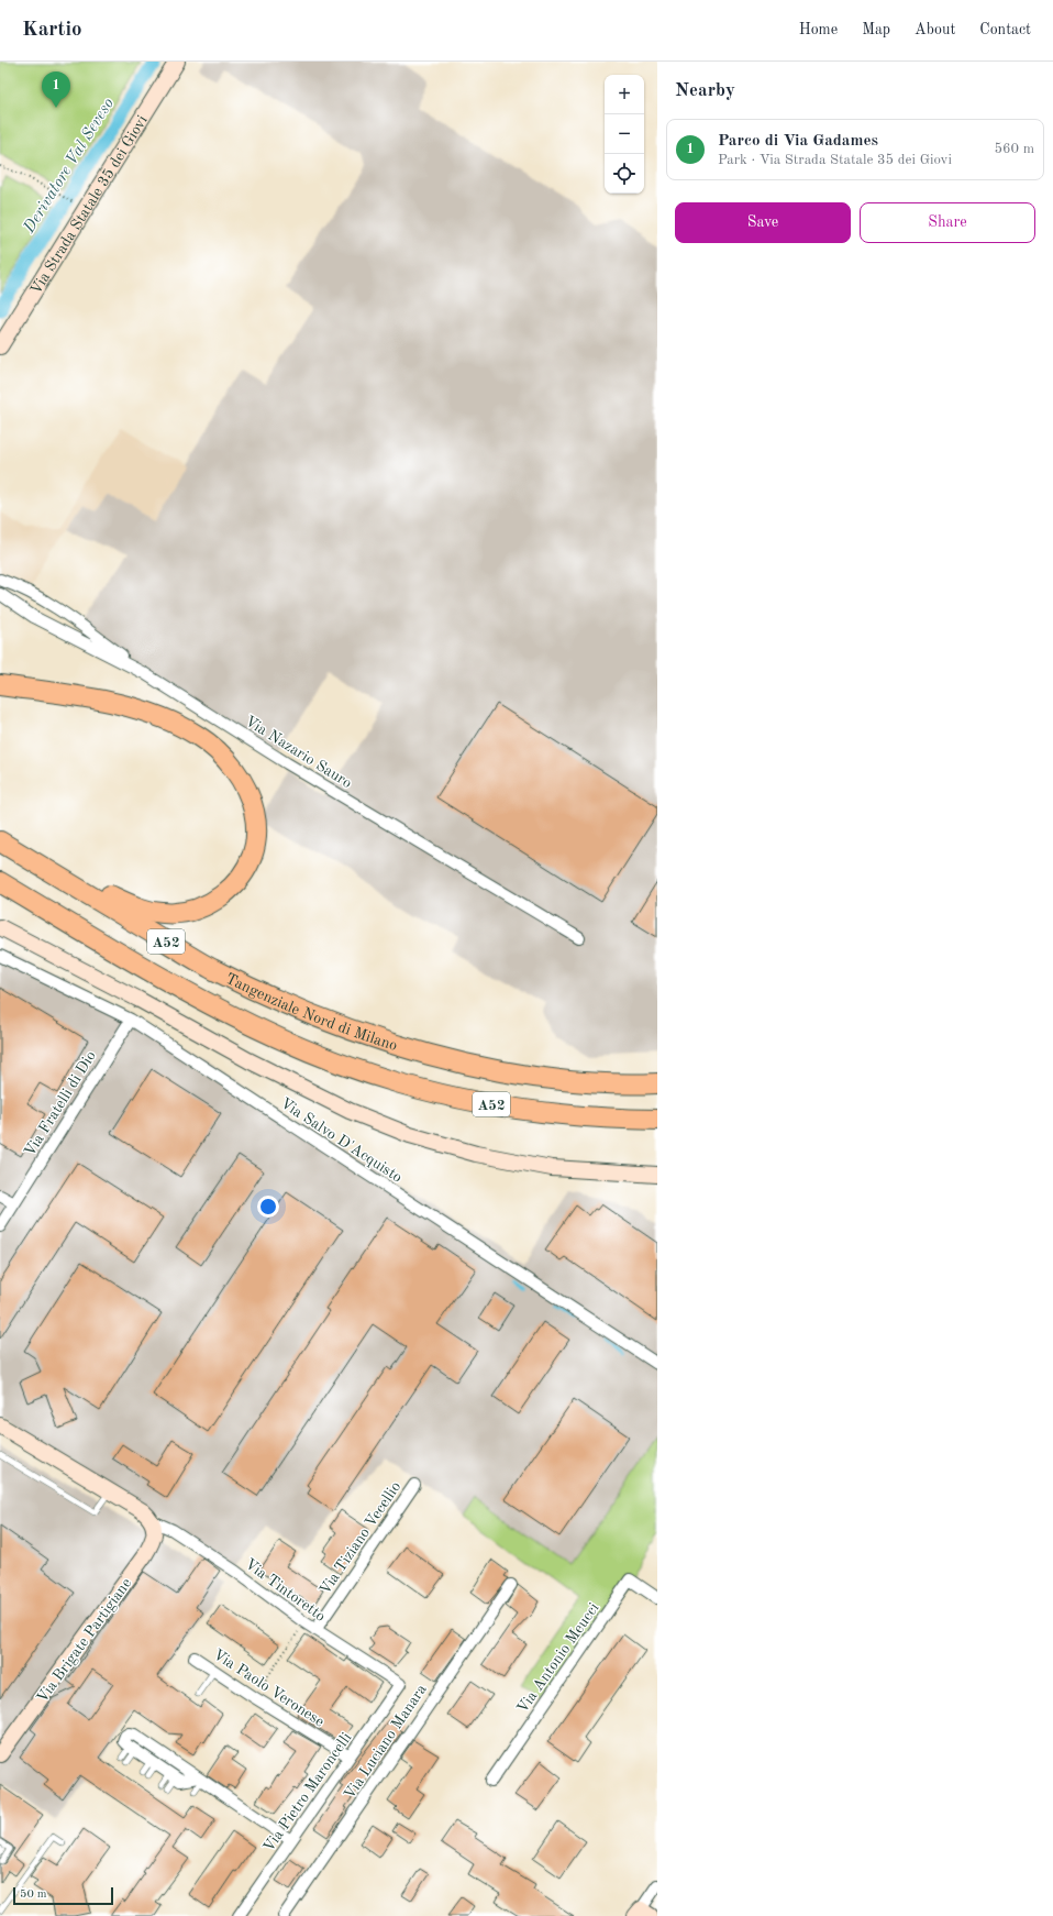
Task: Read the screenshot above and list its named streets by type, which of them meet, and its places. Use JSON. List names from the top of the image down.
{
  "streets": {
    "highway": ["A52", "Tangenziale Nord di Milano"],
    "main road": ["Via Strada Statale 35 dei Giovi", "Via Brigate Partigiane"],
    "street": [
      "Via Nazario Sauro",
      "Via Fratelli di Dio",
      "Via Salvo D'Acquisto",
      "Via Tiziano Vecellio",
      "Via Tintoretto",
      "Via Antonio Meucci",
      "Via Paolo Veronese",
      "Via Luciano Manara",
      "Via Pietro Maroncelli"
    ]
  },
  "crossings": [
    ["Via Fratelli di Dio", "Via Salvo D'Acquisto"],
    ["Via Tiziano Vecellio", "Via Tintoretto"],
    ["Via Tintoretto", "Via Brigate Partigiane"],
    ["Via Tintoretto", "Via Pietro Maroncelli"],
    ["Via Paolo Veronese", "Via Pietro Maroncelli"]
  ],
  "water": ["Derivatore Val Seveso"],
  "scale_bar": "50 m",
  "page": {
    "header": "Kartio",
    "nav": [
      "Home",
      "Map",
      "About",
      "Contact"
    ],
    "heading": "Nearby",
    "pins": "1",
    "map_buttons": ["+", "−"],
    "list": [
      {
        "mark": "1",
        "name": "Parco di Via Gadames",
        "note": "Park · Via Strada Statale 35 dei Giovi",
        "value": "560 m"
      }
    ],
    "buttons": ["Save", "Share"],
    "scale": "50 m"
  }
}
